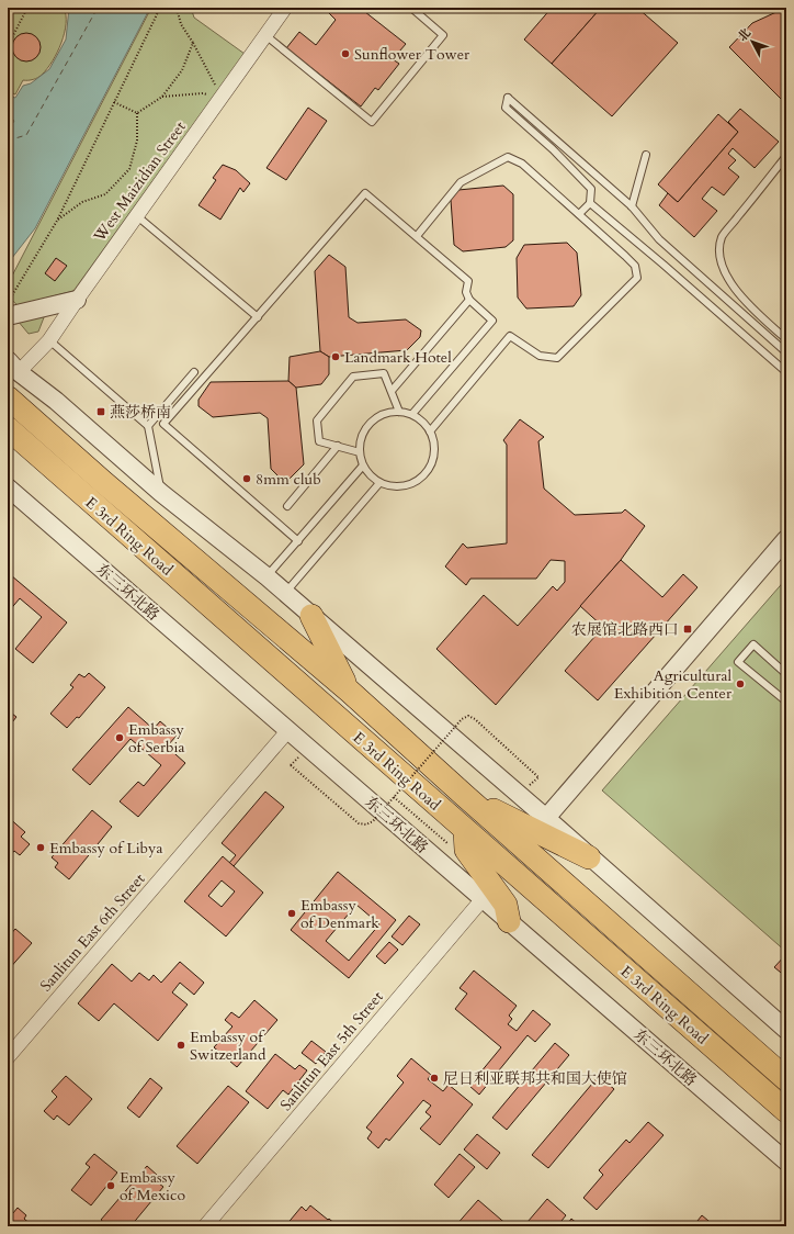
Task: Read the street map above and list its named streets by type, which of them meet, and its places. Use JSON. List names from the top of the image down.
{
  "streets": {
    "highway": ["E 3rd Ring Road"],
    "street": [
      "West Maizidian Street",
      "东三环北路",
      "Sanlitun East 6th Street",
      "Sanlitun East 5th Street"
    ]
  },
  "crossings": [
    ["东三环北路", "Sanlitun East 6th Street"],
    ["东三环北路", "Sanlitun East 5th Street"]
  ],
  "places": {
    "other": [
      "Sunflower Tower",
      "Landmark Hotel",
      "8mm club",
      "Agricultural Exhibition Center",
      "Embassy of Serbia",
      "Embassy of Libya",
      "Embassy of Denmark",
      "Embassy of Switzerland",
      "尼日利亚联邦共和国大使馆",
      "Embassy of Mexico"
    ],
    "transit": ["燕莎桥南", "农展馆北路西口"]
  },
  "north": "top left"
}
